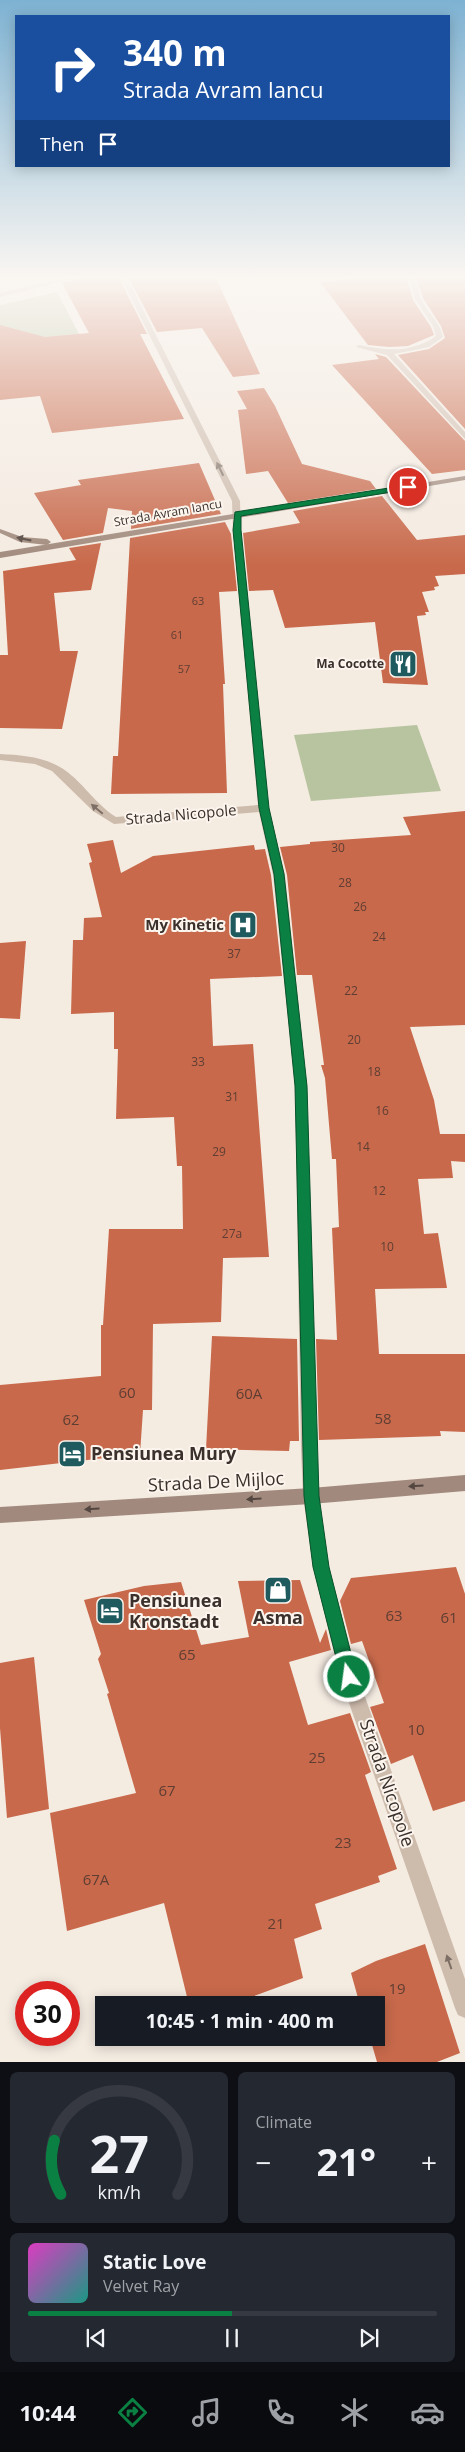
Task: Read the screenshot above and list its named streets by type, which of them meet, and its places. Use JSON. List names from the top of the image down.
{
  "streets": {
    "street": ["Strada Avram Iancu", "Strada Nicopole", "Strada De Mijloc"]
  },
  "crossings": [
    ["Strada Avram Iancu", "Strada Nicopole"],
    ["Strada Nicopole", "Strada De Mijloc"]
  ],
  "one_way": ["Strada Nicopole", "Strada De Mijloc"],
  "places": {
    "restaurant": ["Ma Cocotte"],
    "hospital": ["My Kinetic"],
    "hotel": ["Pensiunea Mury", "Pensiunea Kronstadt"],
    "shop": ["Asma"]
  },
  "house_numbers": [
    "63",
    "61",
    "57",
    "30",
    "28",
    "26",
    "24",
    "37",
    "22",
    "20",
    "33",
    "18",
    "31",
    "16",
    "14",
    "29",
    "12",
    "27a",
    "10",
    "60",
    "60A",
    "58",
    "62",
    "63",
    "61",
    "65",
    "10",
    "25",
    "67",
    "23",
    "67A",
    "21",
    "19"
  ],
  "page": {
    "turn": ["340 m", "Strada Avram Iancu"],
    "then": "Then",
    "limit": "30",
    "trip": "10:45 · 1 min · 400 m",
    "tile": "Climate",
    "heat": ["−", "21°", "+"],
    "song": ["Static Love", "Velvet Ray"],
    "tabs": "10:44",
    "gauge": ["27", "km/h"]
  }
}
